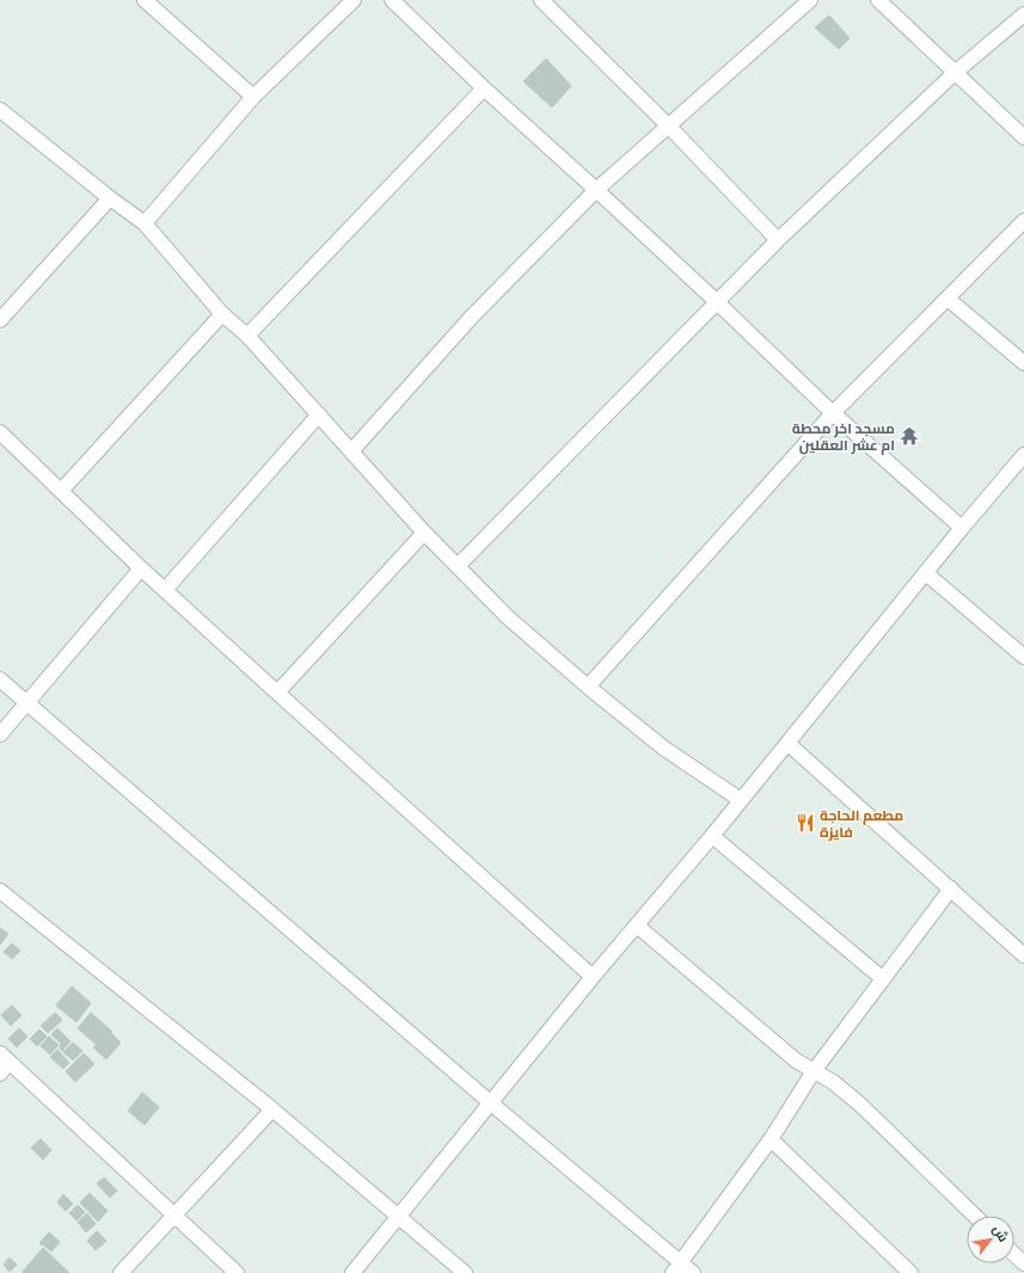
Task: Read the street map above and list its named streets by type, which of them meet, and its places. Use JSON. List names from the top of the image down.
{
  "places": {
    "temple": ["مسجد اخر محطة ام عشر العقلين"],
    "restaurant": ["مطعم الحاجة فايزة"]
  },
  "north": "top right"
}
